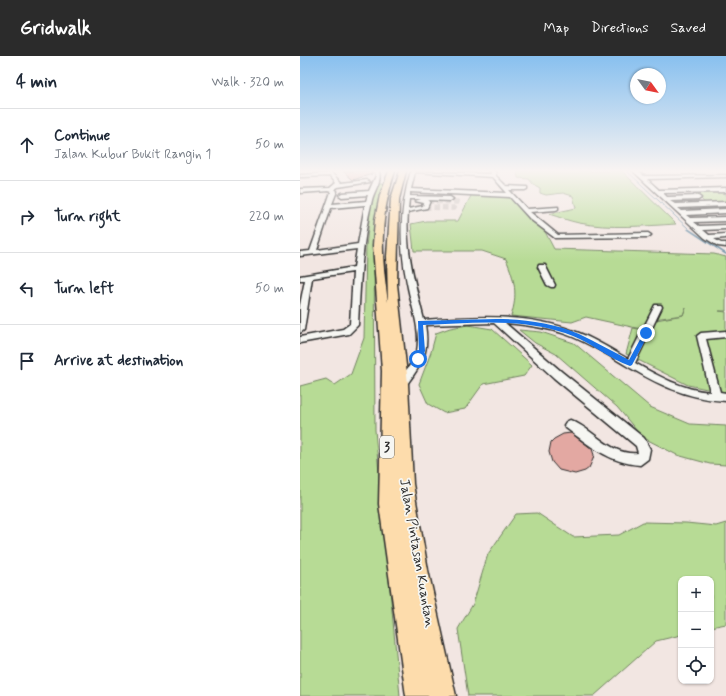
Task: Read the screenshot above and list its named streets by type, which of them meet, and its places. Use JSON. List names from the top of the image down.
{
  "streets": {
    "highway": ["3", "Jalan Pintasan Kuantan"]
  },
  "north": "bottom right",
  "page": {
    "header": "Gridwalk",
    "nav": ["Map", "Directions", "Saved"],
    "heading": ["4 min", "Walk · 320 m"],
    "list": [
      ["Continue", "Jalan Kubur Bukit Rangin 1", "50 m"],
      ["Turn right", "220 m"],
      ["Turn left", "50 m"],
      "Arrive at destination"
    ],
    "map_buttons": ["+", "−"]
  }
}
